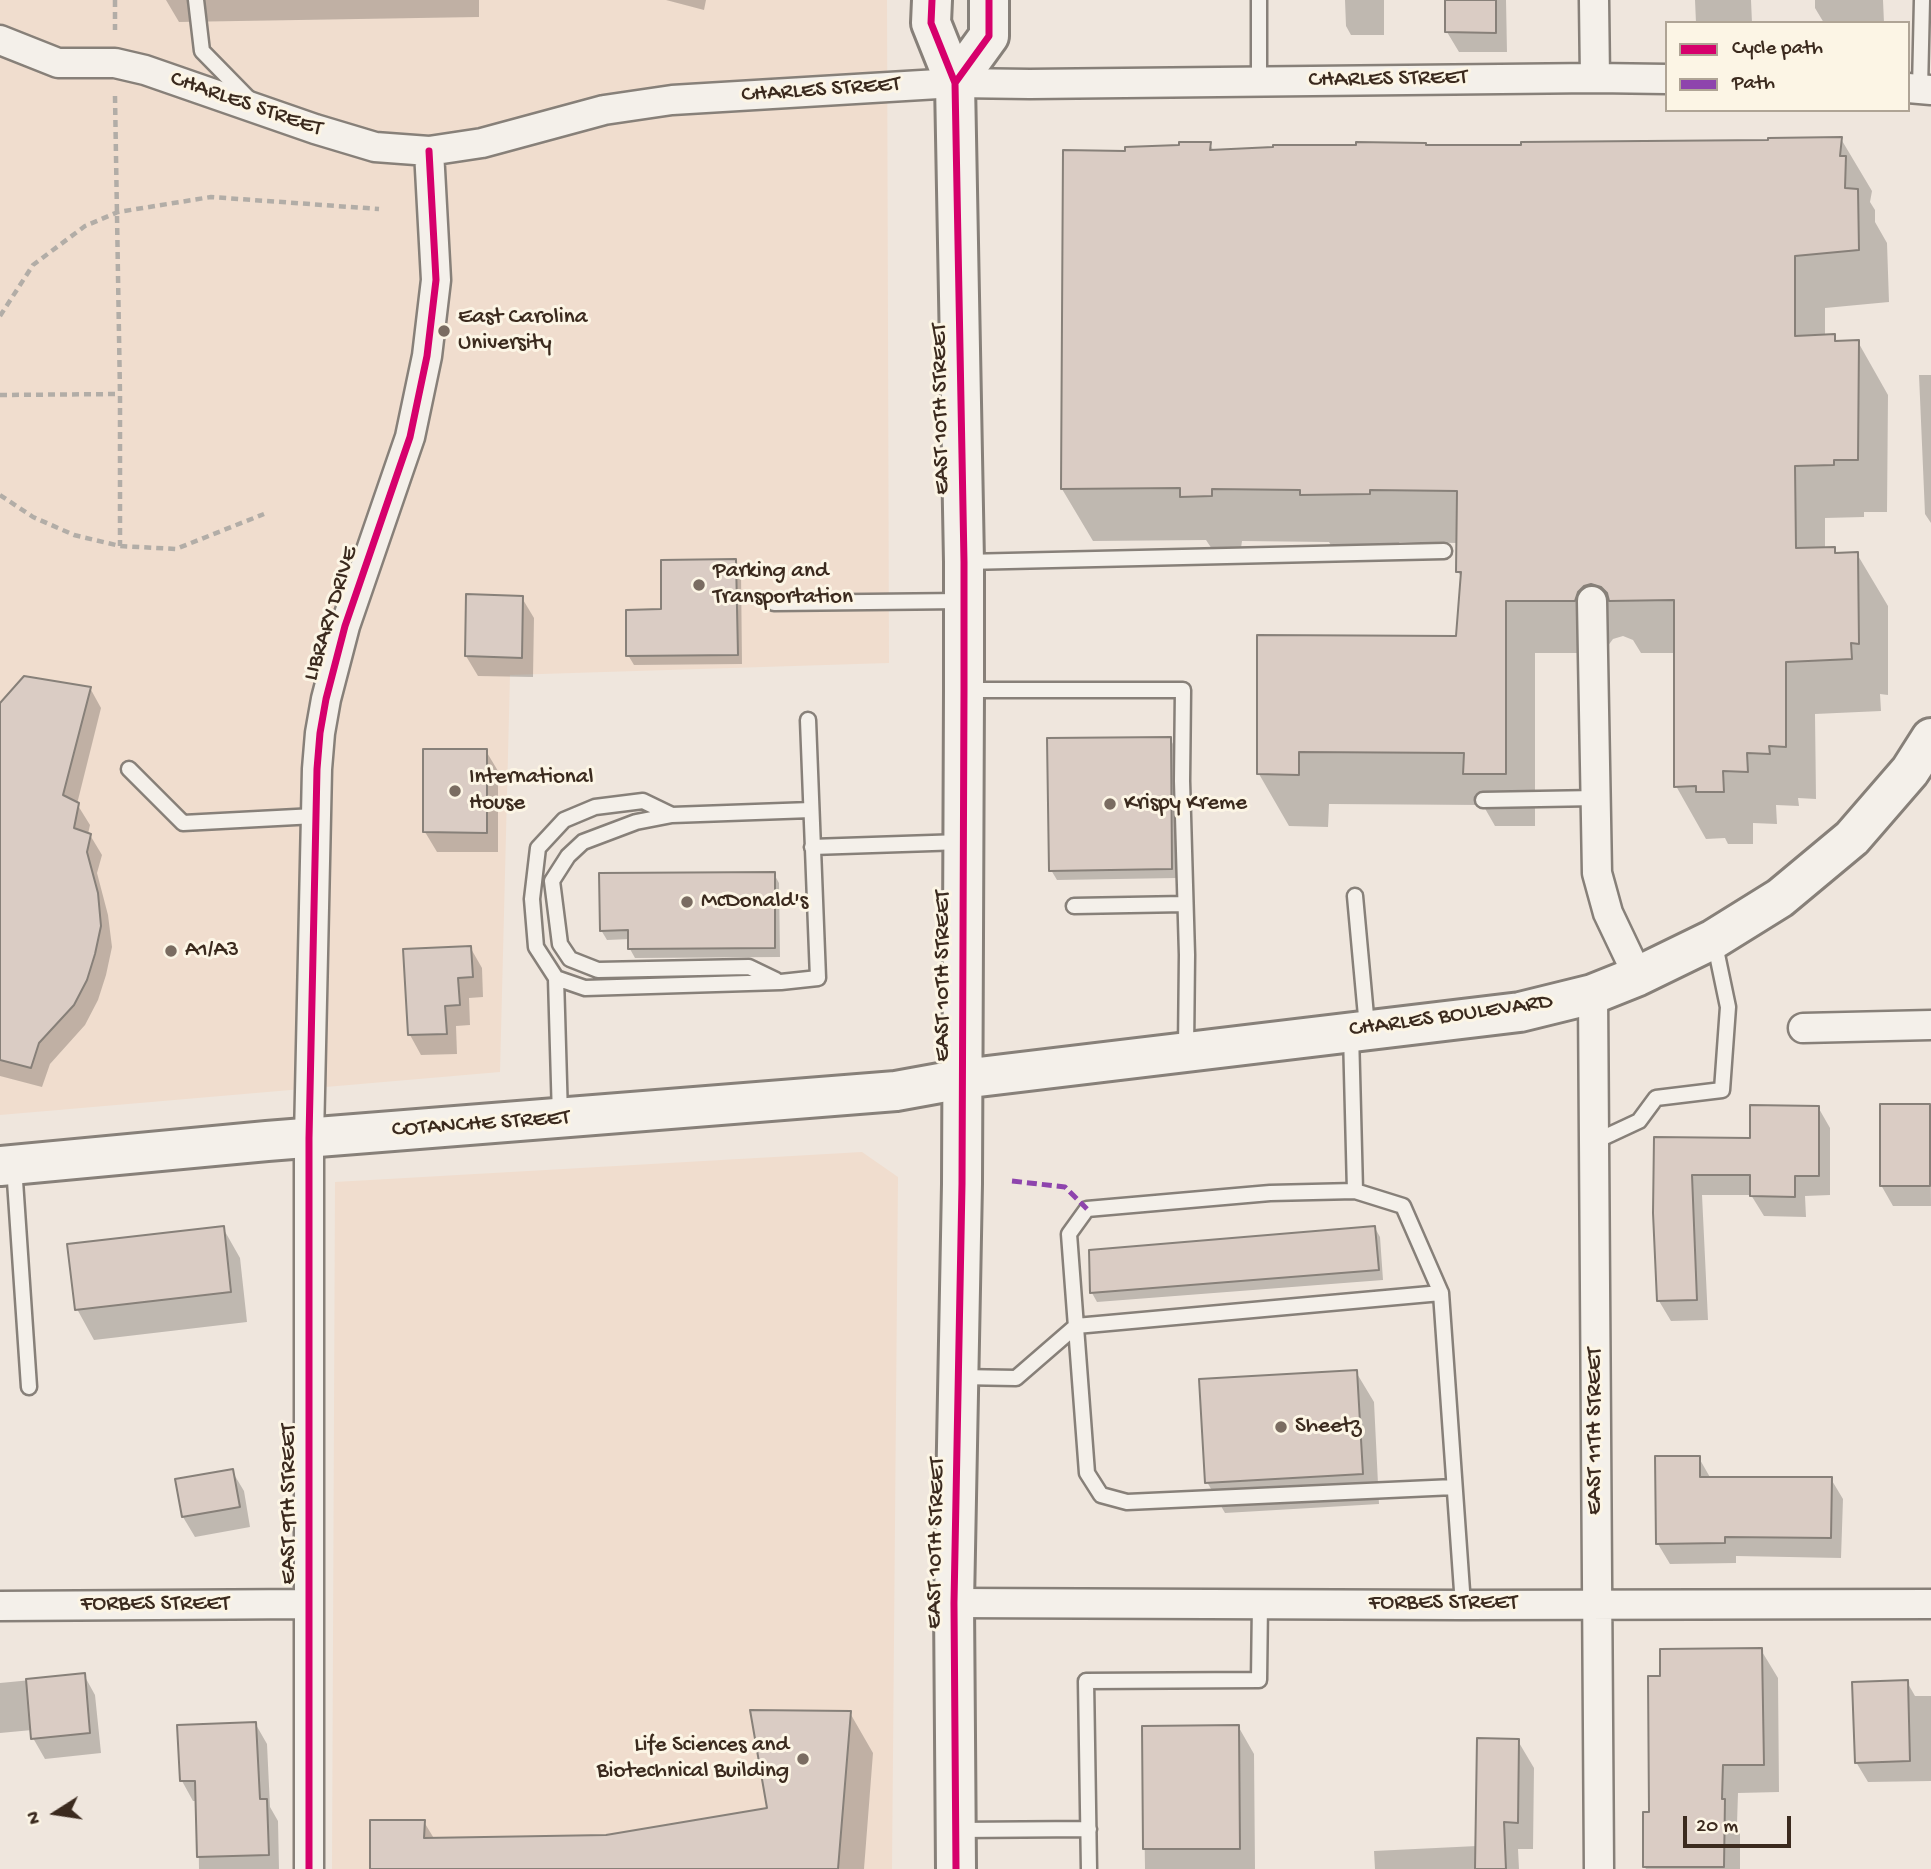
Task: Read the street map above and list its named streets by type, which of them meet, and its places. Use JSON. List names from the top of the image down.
{
  "streets": {
    "main road": ["EAST 10TH STREET", "CHARLES BOULEVARD", "COTANCHE STREET"],
    "street": [
      "CHARLES STREET",
      "LIBRARY DRIVE",
      "EAST 11TH STREET",
      "EAST 9TH STREET",
      "FORBES STREET"
    ]
  },
  "crossings": [
    ["CHARLES STREET", "EAST 10TH STREET"],
    ["CHARLES STREET", "LIBRARY DRIVE"],
    ["EAST 10TH STREET", "CHARLES BOULEVARD"],
    ["EAST 10TH STREET", "COTANCHE STREET"],
    ["EAST 10TH STREET", "FORBES STREET"],
    ["LIBRARY DRIVE", "COTANCHE STREET"],
    ["LIBRARY DRIVE", "EAST 9TH STREET"],
    ["CHARLES BOULEVARD", "COTANCHE STREET"],
    ["CHARLES BOULEVARD", "EAST 11TH STREET"],
    ["COTANCHE STREET", "EAST 9TH STREET"],
    ["EAST 11TH STREET", "FORBES STREET"],
    ["EAST 9TH STREET", "FORBES STREET"]
  ],
  "places": [
    "East Carolina University",
    "Parking and Transportation",
    "International House",
    "Krispy Kreme",
    "McDonald's",
    "A1/A3",
    "Sheetz",
    "Life Sciences and Biotechnical Building"
  ],
  "legend": ["Cycle path", "Path"],
  "scale_bar": "20 m",
  "north": "left"
}
